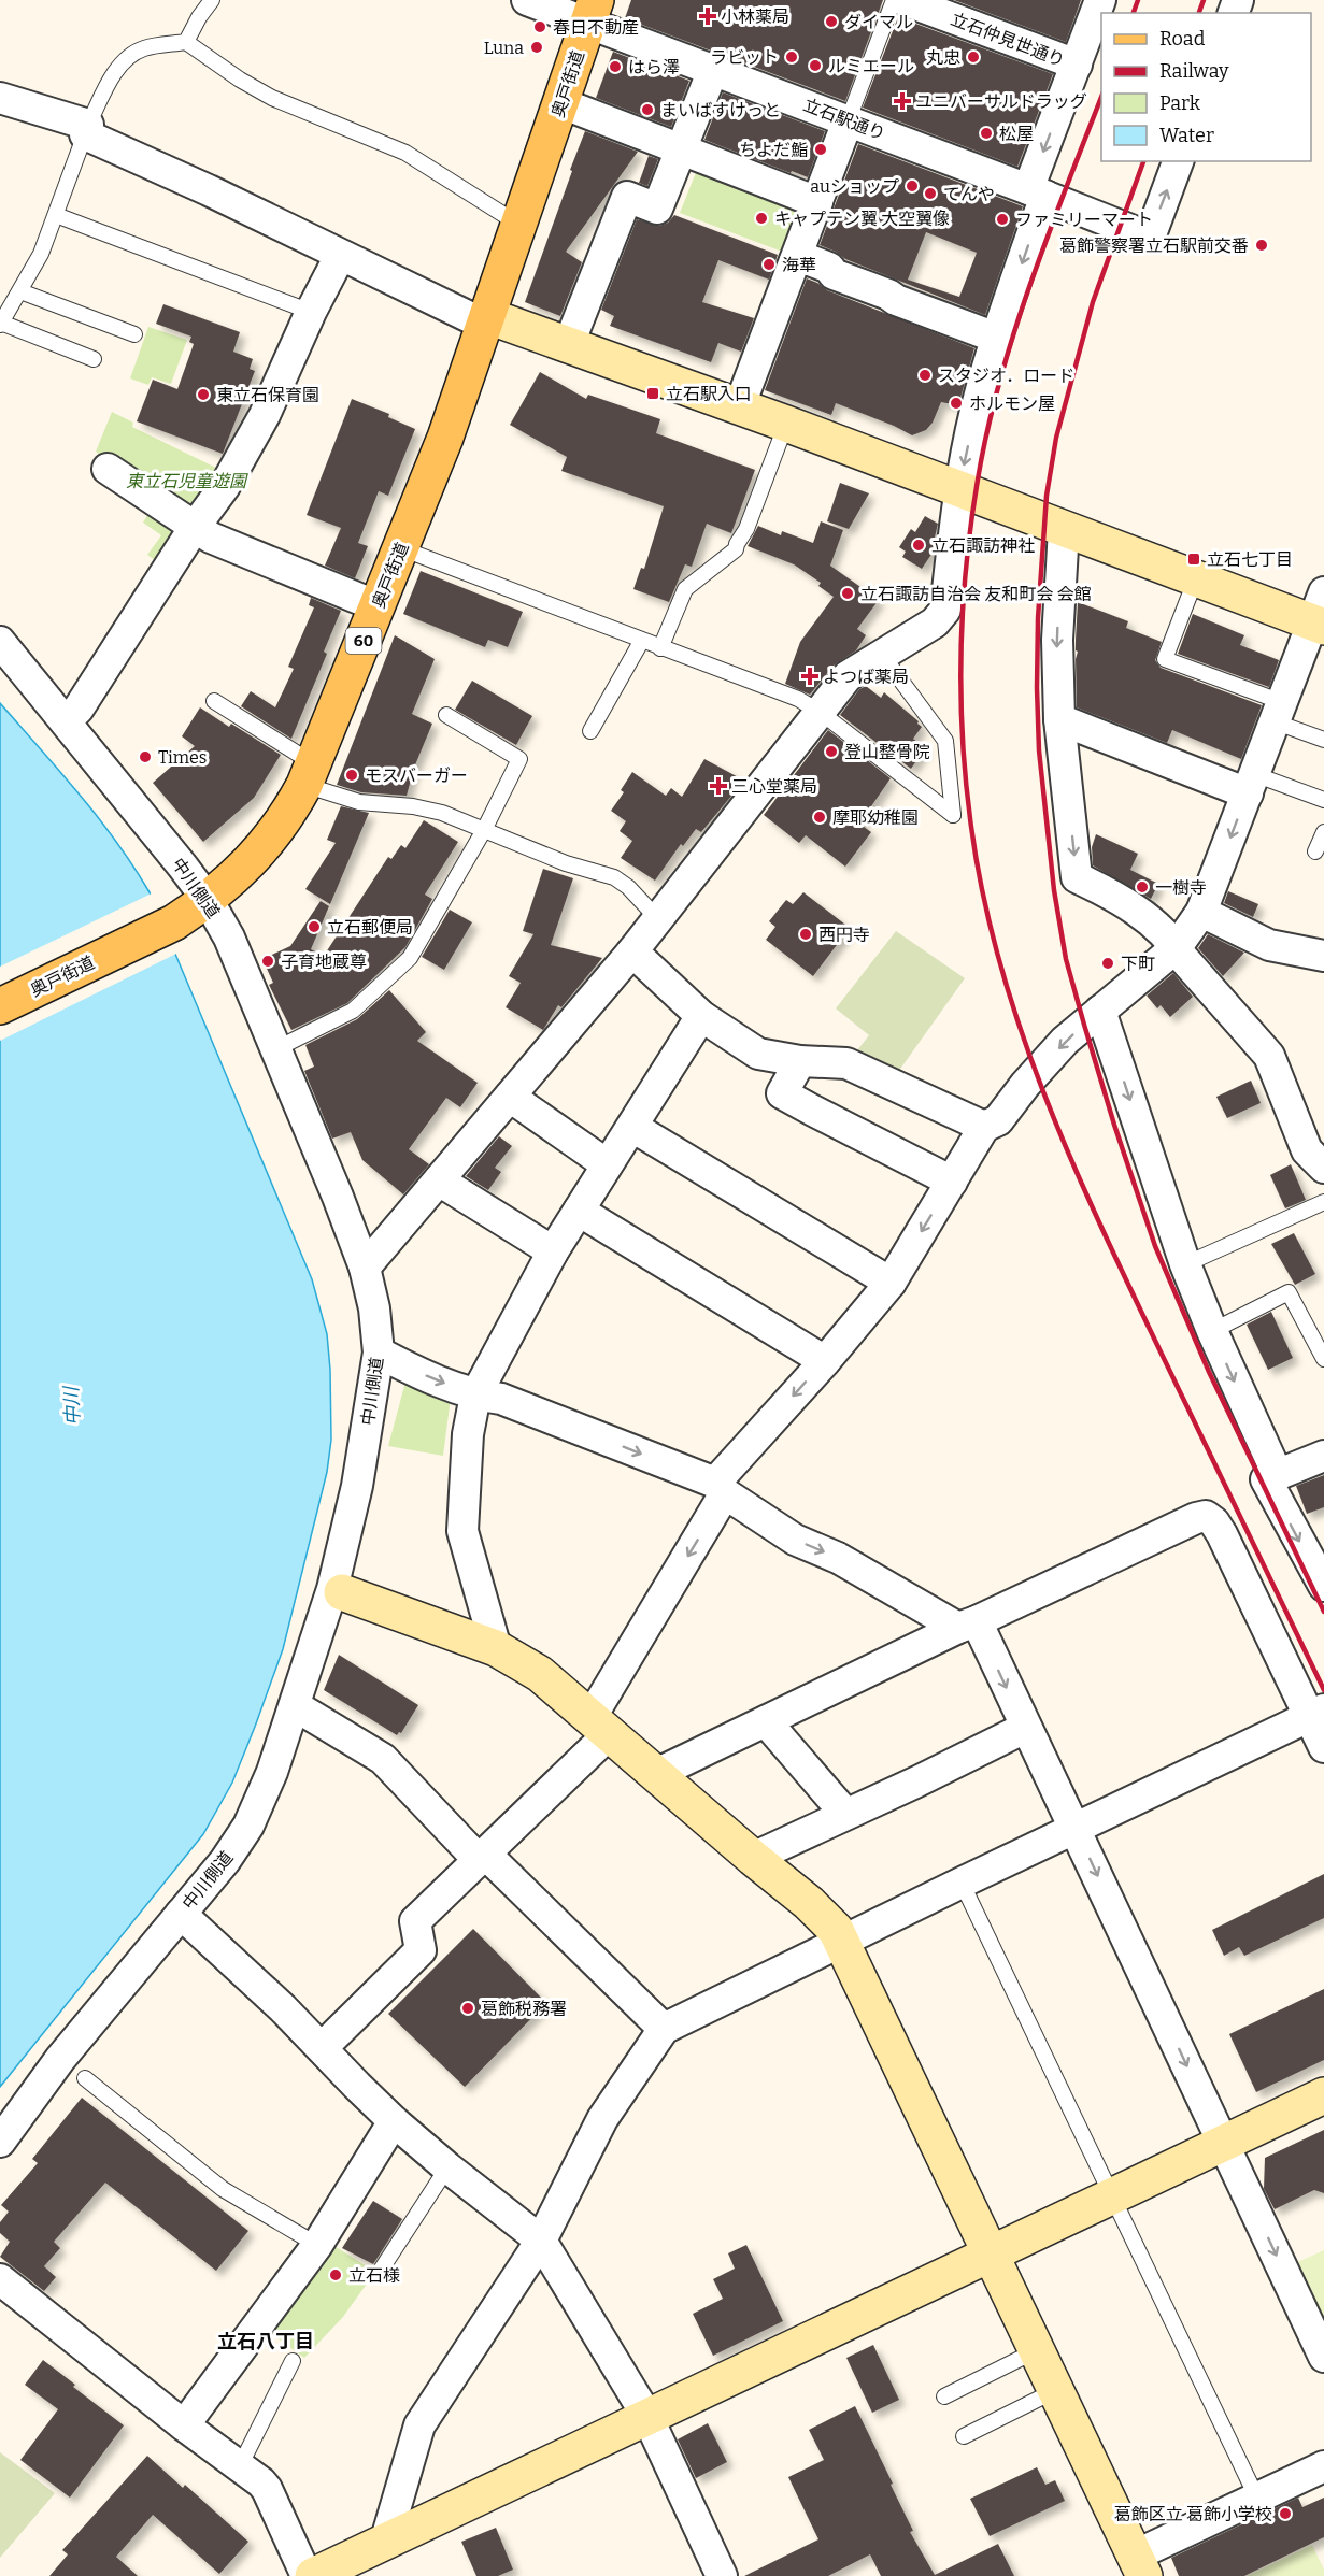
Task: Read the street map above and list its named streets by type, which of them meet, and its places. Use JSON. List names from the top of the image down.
{
  "streets": {
    "main road": ["奥戸街道", "60"],
    "street": ["立石仲見世通り", "立石駅通り", "中川側道"]
  },
  "crossings": [
    ["奥戸街道", "立石駅通り"],
    ["奥戸街道", "中川側道"]
  ],
  "districts": ["立石八丁目"],
  "water": ["中川"],
  "parks": ["東立石児童遊園"],
  "places": {
    "health": [
      "小林薬局",
      "ユニバーサルドラッグ",
      "よつば薬局",
      "三心堂薬局"
    ],
    "other": [
      "ダイマル",
      "春日不動産",
      "Luna",
      "ラビット",
      "丸忠",
      "ルミエール",
      "はら澤",
      "まいばすけっと",
      "松屋",
      "ちよだ鮨",
      "auショップ",
      "てんや",
      "キャプテン翼 大空翼像",
      "ファミリーマート",
      "葛飾警察署立石駅前交番",
      "海華",
      "スタジオ．ロード",
      "東立石保育園",
      "ホルモン屋",
      "立石諏訪神社",
      "立石諏訪自治会 友和町会 会館",
      "登山整骨院",
      "Times",
      "モスバーガー",
      "摩耶幼稚園",
      "一樹寺",
      "立石郵便局",
      "西円寺",
      "子育地蔵尊",
      "下町",
      "葛飾税務署",
      "立石様",
      "葛飾区立 葛飾小学校"
    ],
    "transit": ["立石駅入口", "立石七丁目"]
  },
  "legend": [
    "Road",
    "Railway",
    "Park",
    "Water"
  ]
}
